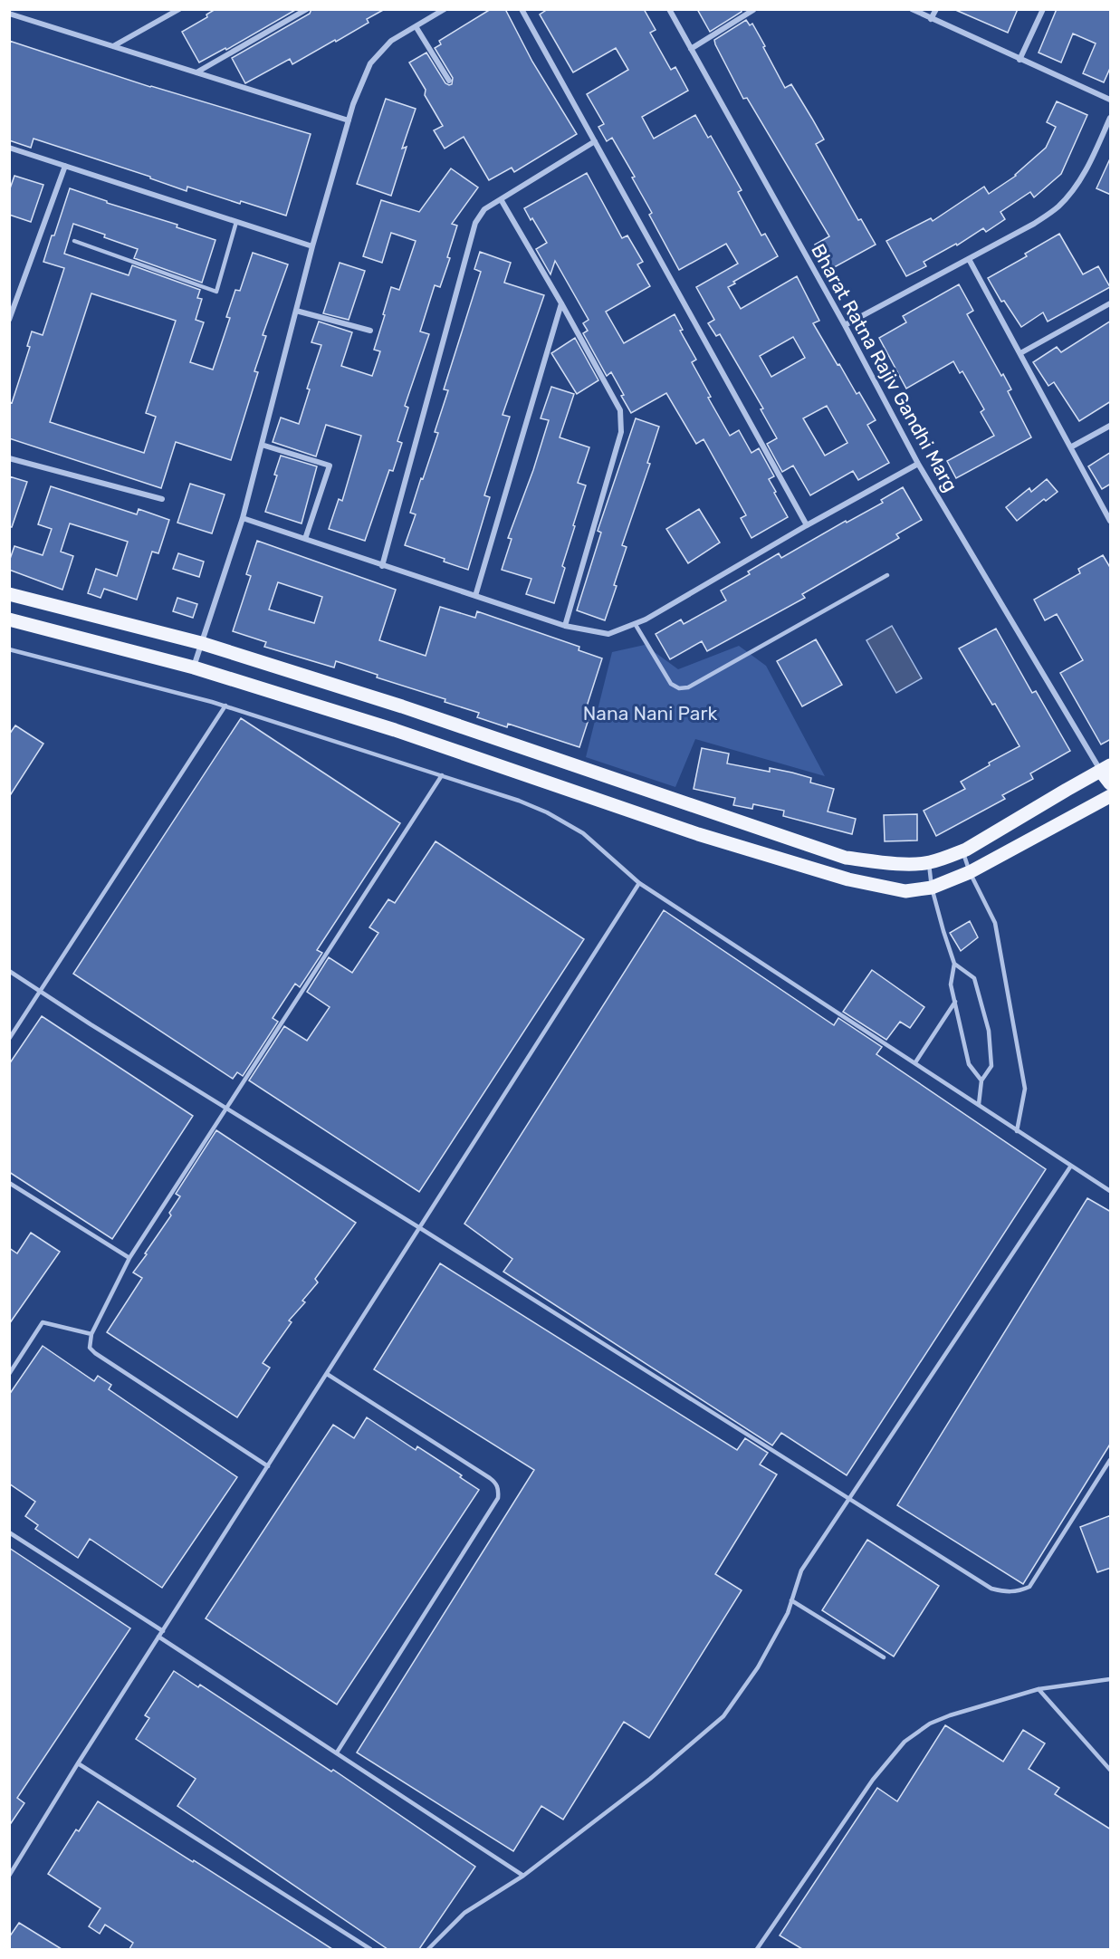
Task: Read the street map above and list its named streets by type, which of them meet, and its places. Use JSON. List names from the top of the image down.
{
  "streets": {
    "street": ["Bharat Ratna Rajiv Gandhi Marg"]
  },
  "parks": ["Nana Nani Park"]
}
